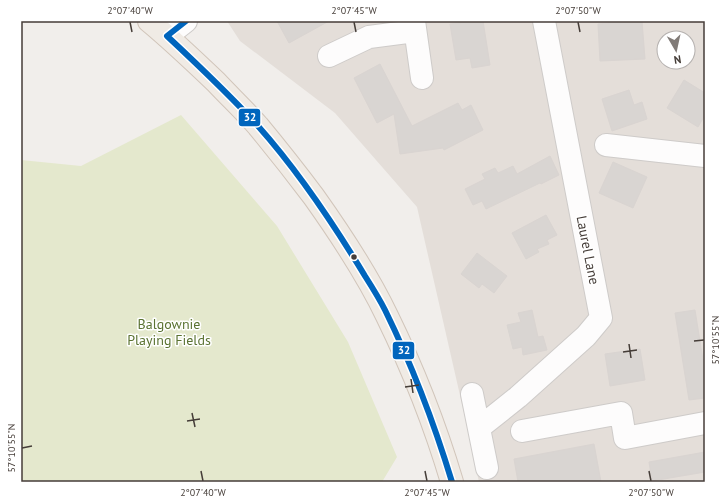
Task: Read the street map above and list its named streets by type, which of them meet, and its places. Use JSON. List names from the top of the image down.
{
  "streets": {
    "street": ["Laurel Lane"]
  },
  "parks": ["Balgownie Playing Fields"],
  "lines": ["transit line 32"],
  "north": "bottom",
  "coordinates": [
    "2°07'40\"W",
    "2°07'45\"W",
    "2°07'50\"W",
    "57°10'55\"N"
  ]
}
